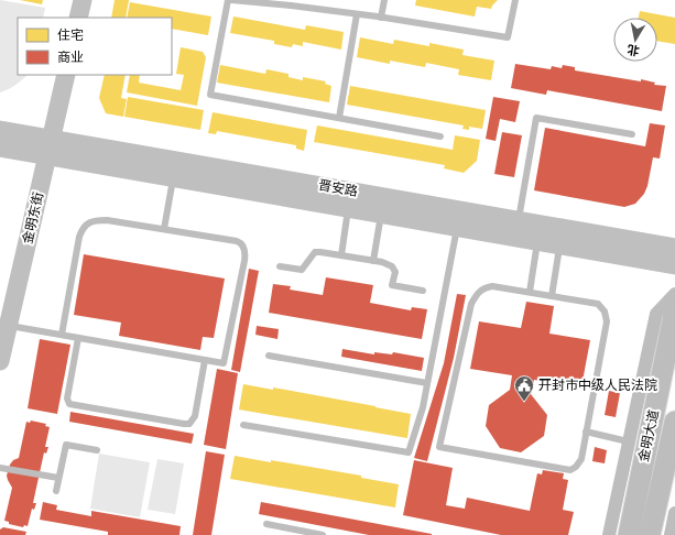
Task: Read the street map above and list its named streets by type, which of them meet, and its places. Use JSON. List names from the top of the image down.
{
  "streets": {
    "main road": ["晋安路", "金明东街", "金明大道"]
  },
  "crossings": [
    ["晋安路", "金明东街"]
  ],
  "places": {
    "public building": ["开封市中级人民法院"]
  },
  "legend": ["住宅", "商业"],
  "north": "bottom"
}
